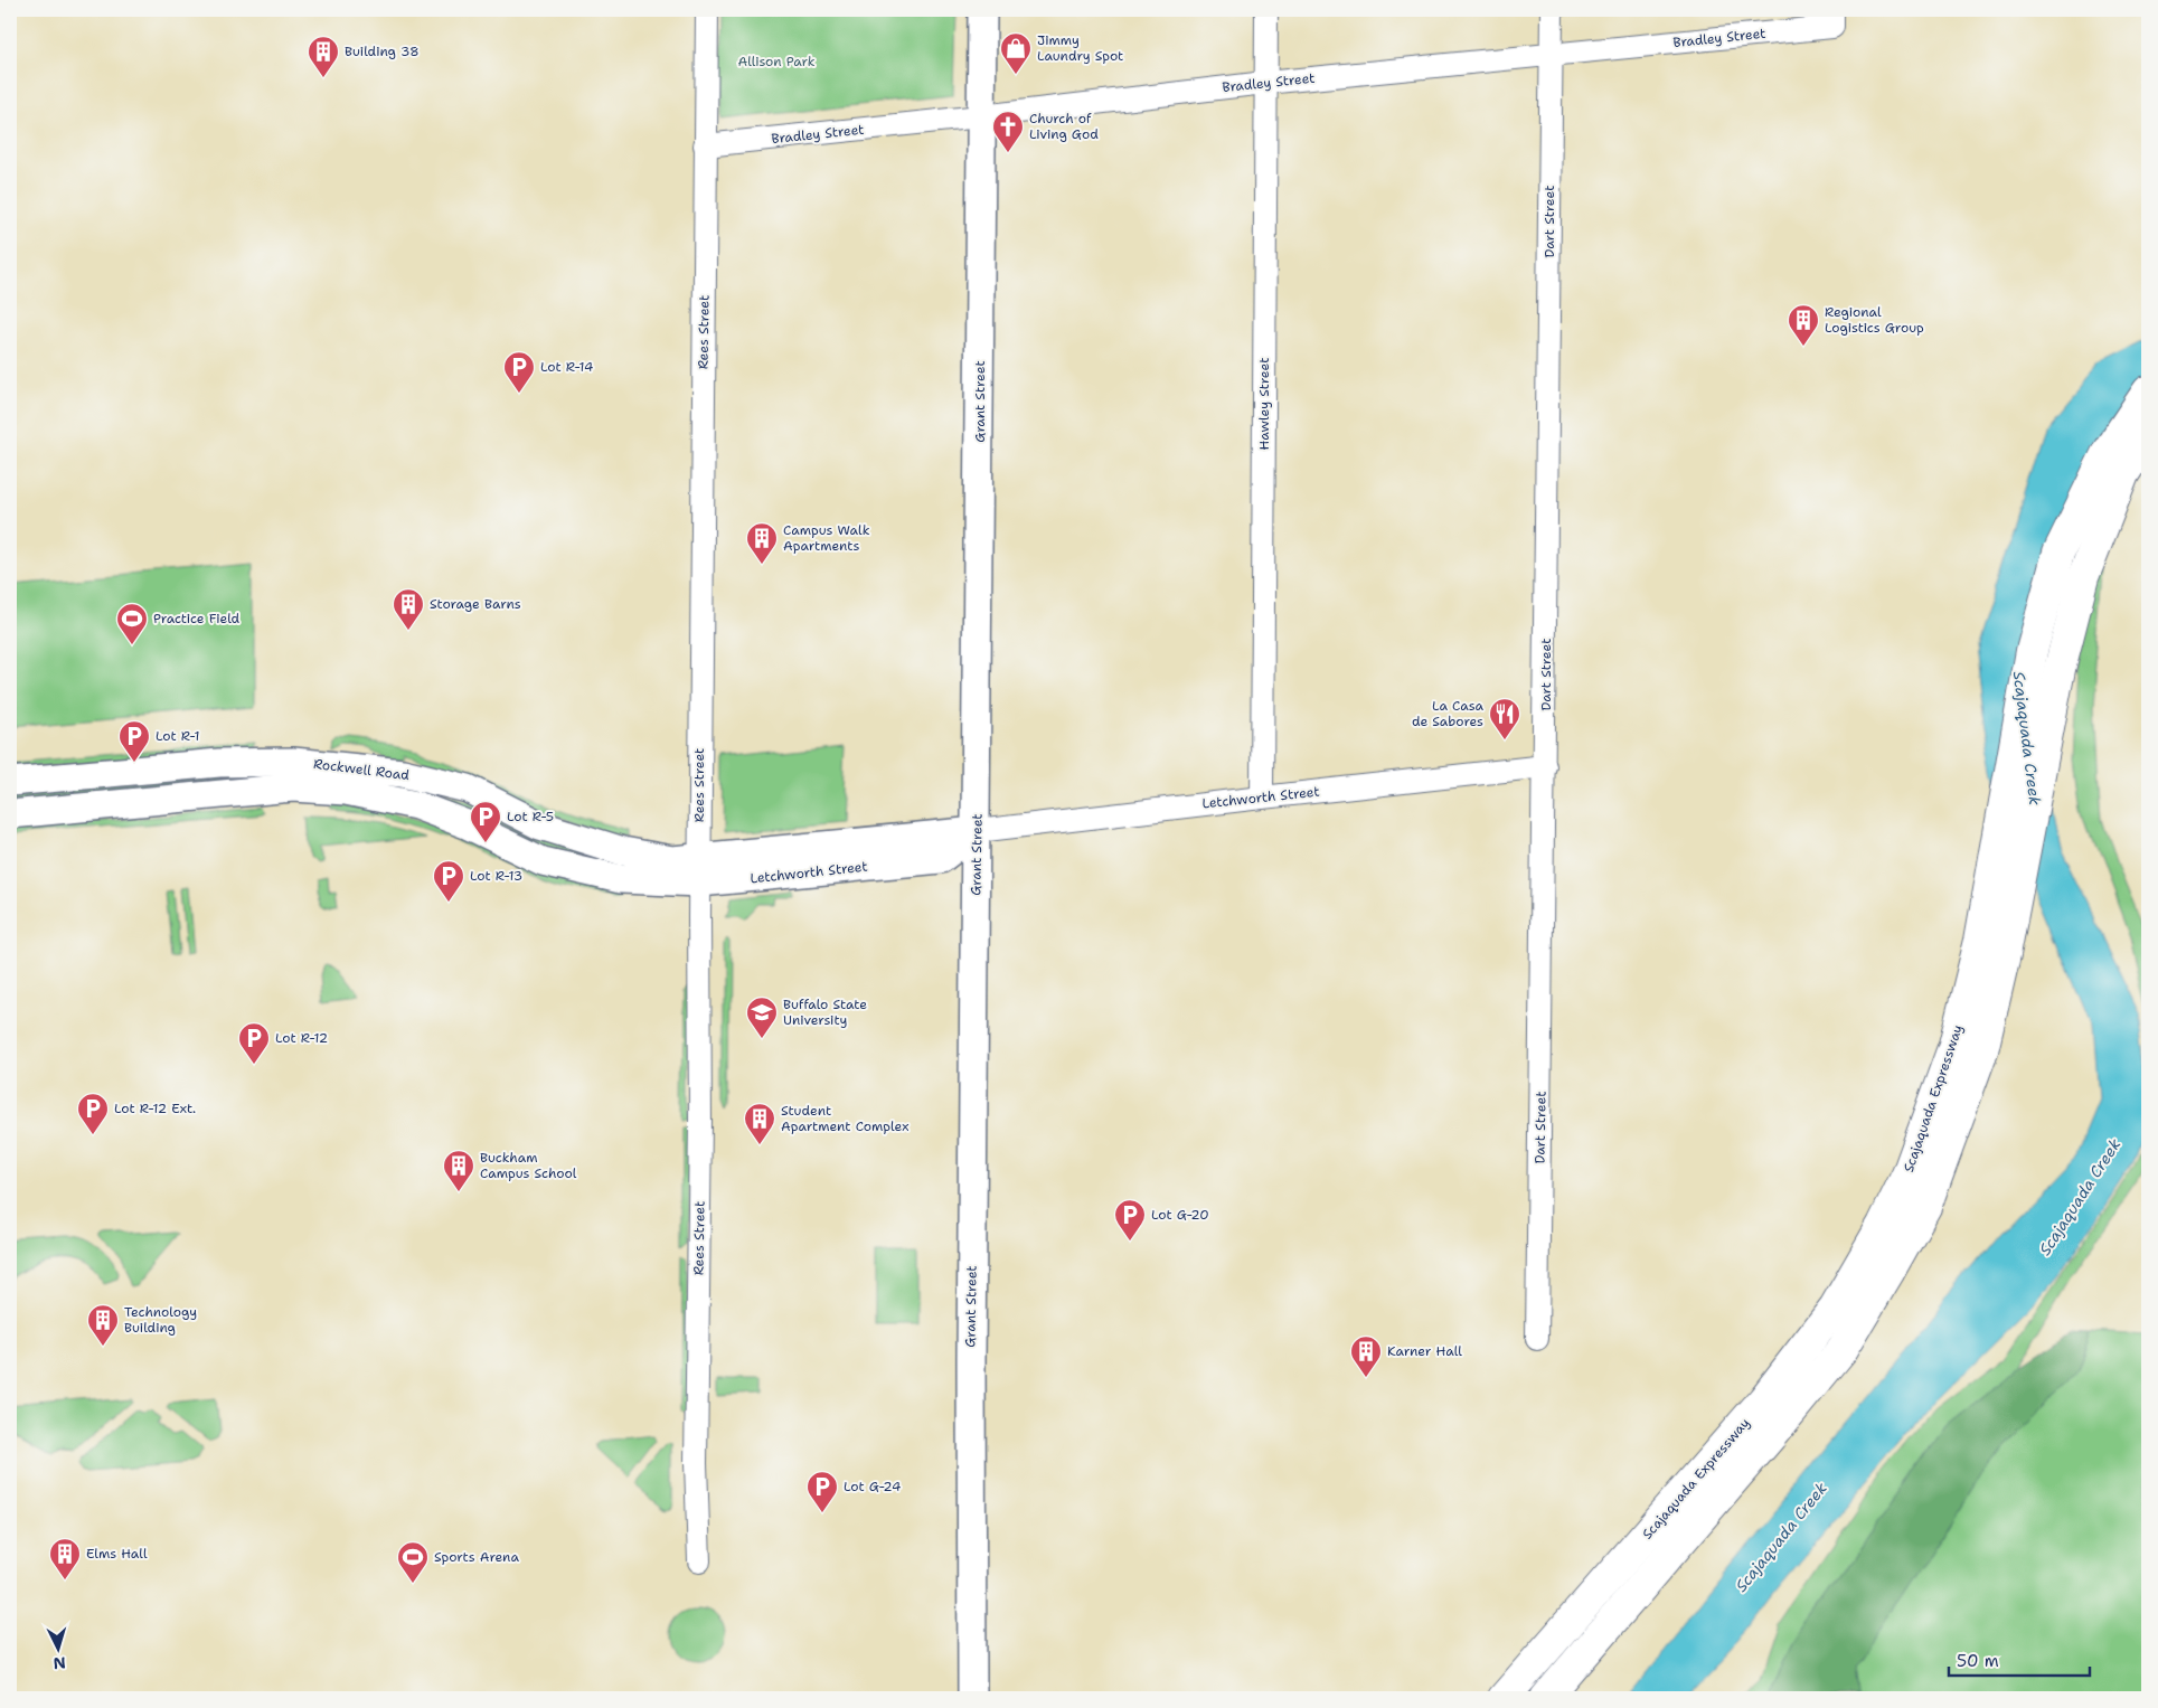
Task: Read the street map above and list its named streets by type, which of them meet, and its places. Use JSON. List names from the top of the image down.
{
  "streets": {
    "highway": ["Scajaquada Expressway"],
    "street": [
      "Bradley Street",
      "Dart Street",
      "Rees Street",
      "Grant Street",
      "Hawley Street",
      "Rockwell Road",
      "Letchworth Street"
    ]
  },
  "crossings": [
    ["Bradley Street", "Dart Street"],
    ["Bradley Street", "Rees Street"],
    ["Bradley Street", "Grant Street"],
    ["Bradley Street", "Hawley Street"],
    ["Dart Street", "Letchworth Street"],
    ["Rees Street", "Rockwell Road"],
    ["Rees Street", "Letchworth Street"],
    ["Grant Street", "Letchworth Street"],
    ["Hawley Street", "Letchworth Street"],
    ["Rockwell Road", "Letchworth Street"]
  ],
  "water": ["Scajaquada Creek"],
  "parks": ["Allison Park"],
  "places": {
    "shop": ["Jimmy Laundry Spot"],
    "building": [
      "Building 38",
      "Regional Logistics Group",
      "Campus Walk Apartments",
      "Storage Barns",
      "Student Apartment Complex",
      "Buckham Campus School",
      "Technology Building",
      "Karner Hall",
      "Elms Hall"
    ],
    "church": ["Church of Living God"],
    "parking": [
      "Lot R-14",
      "Lot R-1",
      "Lot R-5",
      "Lot R-13",
      "Lot R-12",
      "Lot R-12 Ext.",
      "Lot G-20",
      "Lot G-24"
    ],
    "sports": ["Practice Field", "Sports Arena"],
    "restaurant": ["La Casa de Sabores"],
    "school or university": ["Buffalo State University"]
  },
  "scale_bar": "50 m",
  "north": "bottom"
}
